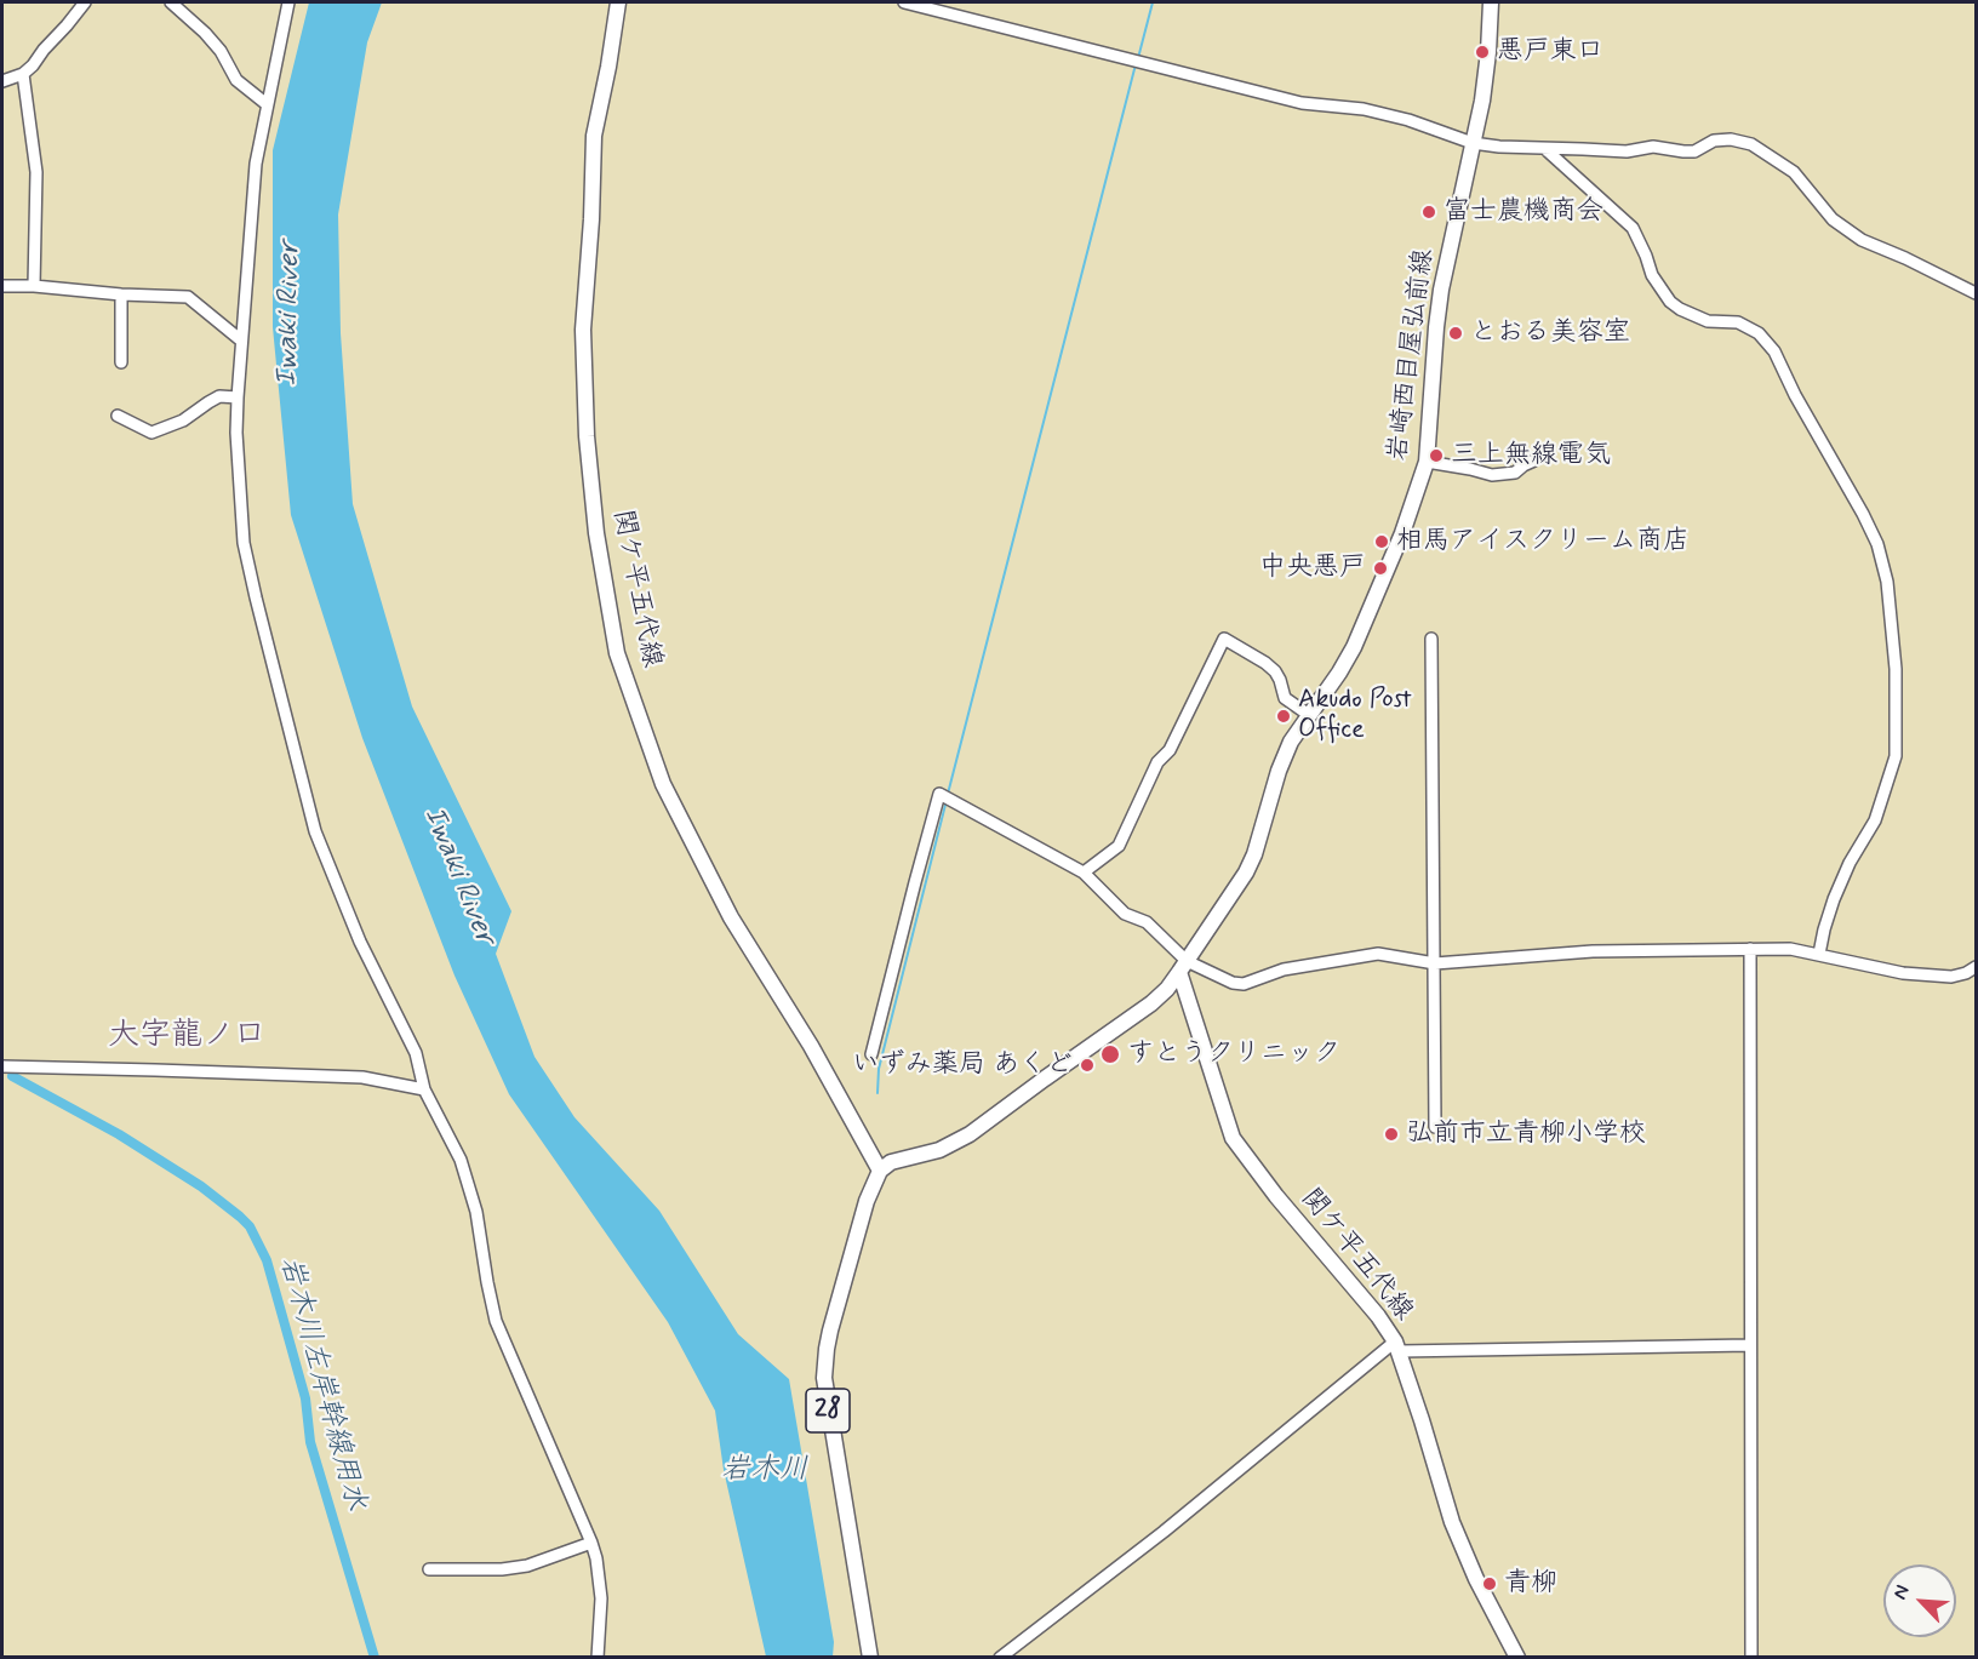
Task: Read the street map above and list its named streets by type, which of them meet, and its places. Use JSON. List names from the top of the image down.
{
  "streets": {
    "main road": ["岩崎西目屋弘前線", "関ケ平五代線", "28"]
  },
  "crossings": [
    ["岩崎西目屋弘前線", "関ケ平五代線"],
    ["岩崎西目屋弘前線", "28"],
    ["関ケ平五代線", "28"]
  ],
  "districts": ["大字龍ノ口"],
  "water": ["Iwaki River", "岩木川左岸幹線用水", "岩木川"],
  "places": [
    "悪戸東口",
    "富士農機商会",
    "とおる美容室",
    "三上無線電気",
    "相馬アイスクリーム商店",
    "中央悪戸",
    "Akudo Post Office",
    "すとうクリニック",
    "いずみ薬局 あくど",
    "弘前市立青柳小学校",
    "青柳"
  ],
  "north": "top left"
}
